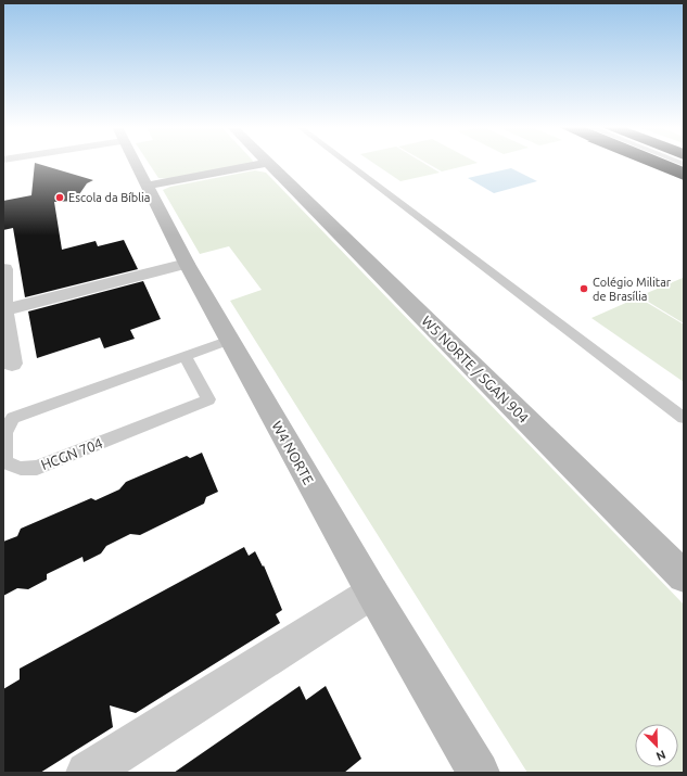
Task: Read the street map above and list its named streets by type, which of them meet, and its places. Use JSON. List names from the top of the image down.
{
  "streets": {
    "main road": ["W5 NORTE / SGAN 904", "W4 NORTE"],
    "lane": ["HCGN 704"]
  },
  "crossings": [
    ["W4 NORTE", "HCGN 704"]
  ],
  "places": ["Escola da Bíblia", "Colégio Militar de Brasília"],
  "north": "bottom right"
}
